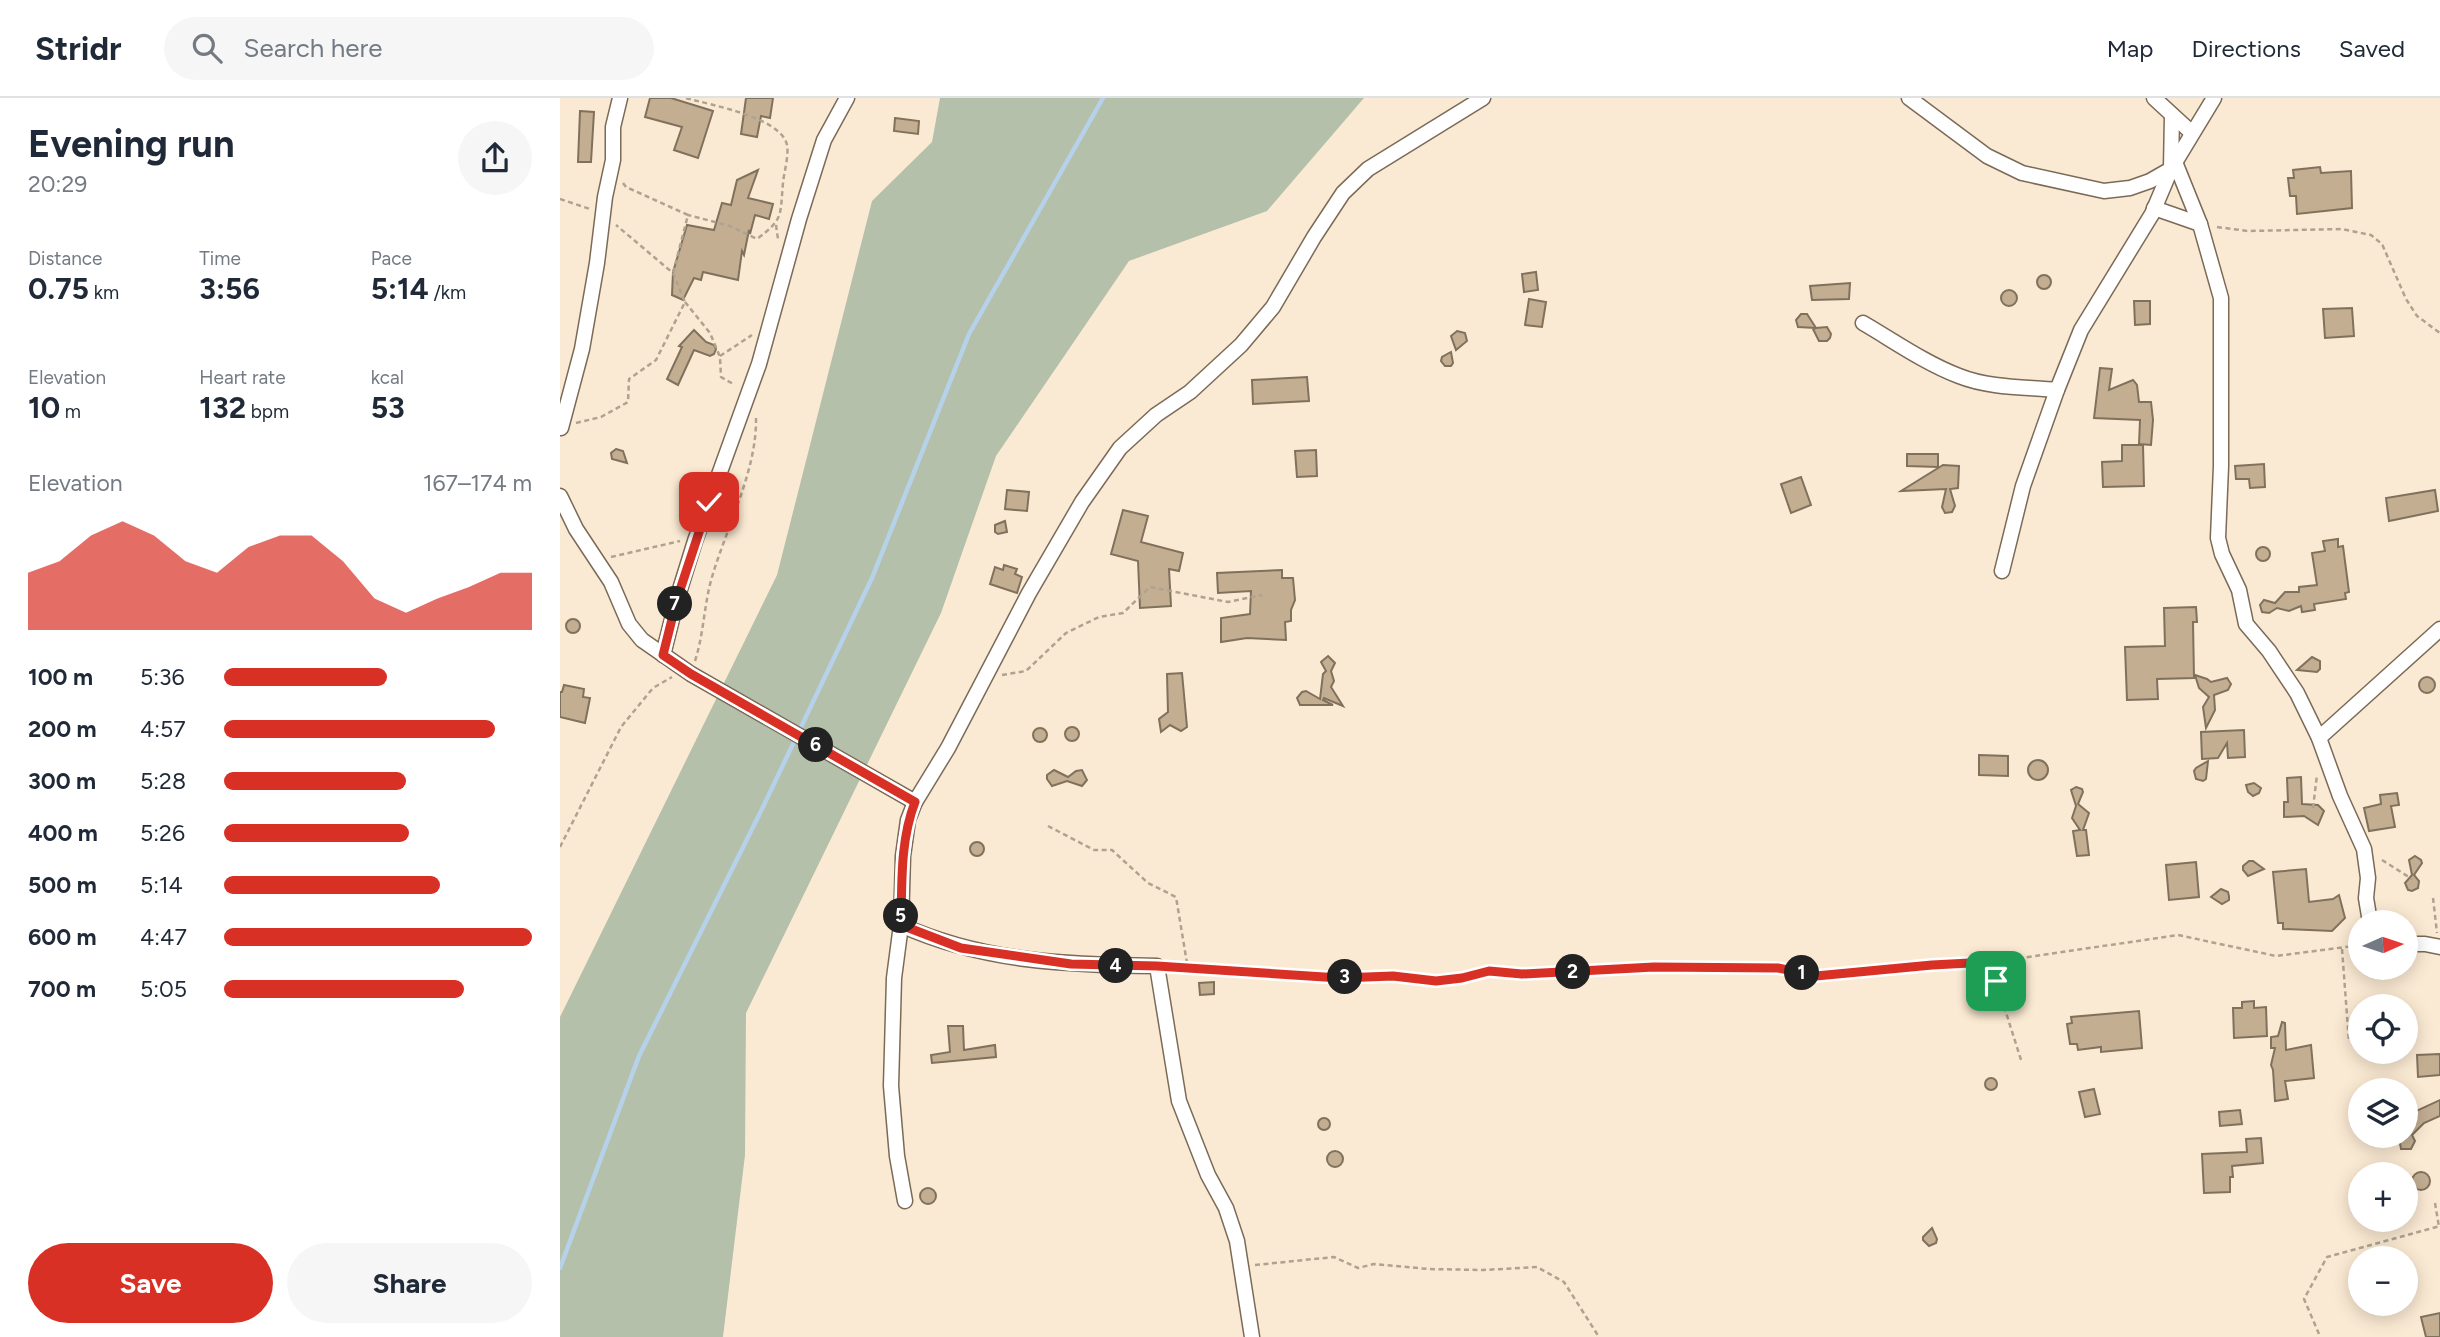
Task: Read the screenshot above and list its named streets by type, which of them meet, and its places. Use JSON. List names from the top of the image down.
{
  "north": "right",
  "page": {
    "header": "Stridr",
    "search": "Search here",
    "nav": ["Map", "Directions", "Saved"],
    "heading": ["Evening run", "20:29"],
    "stats": [
      ["Distance", "0.75 km"],
      ["Time", "3:56"],
      ["Pace", "5:14 /km"],
      ["Elevation", "10 m"],
      ["Heart rate", "132 bpm"],
      ["kcal", "53"]
    ],
    "chart": ["Elevation", "167–174 m"],
    "pins": [
      "7",
      "6",
      "5",
      "4",
      "2",
      "1",
      "3"
    ],
    "list": [
      {
        "name": "100 m",
        "note": "5:36"
      },
      {
        "name": "200 m",
        "note": "4:57"
      },
      {
        "name": "300 m",
        "note": "5:28"
      },
      {
        "name": "400 m",
        "note": "5:26"
      },
      {
        "name": "500 m",
        "note": "5:14"
      },
      {
        "name": "600 m",
        "note": "4:47"
      },
      {
        "name": "700 m",
        "note": "5:05"
      }
    ],
    "map_buttons": ["+", "−"],
    "buttons": ["Save", "Share"]
  }
}
